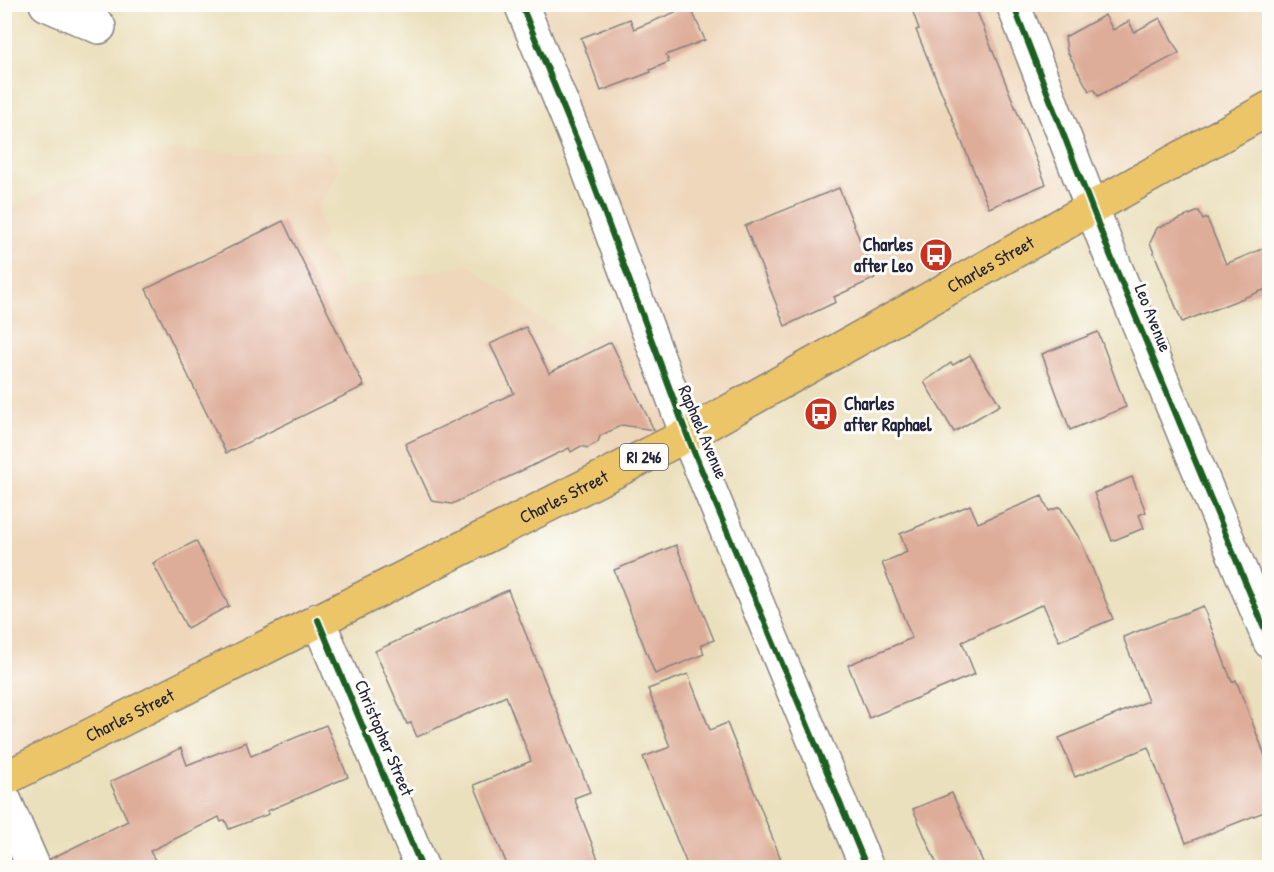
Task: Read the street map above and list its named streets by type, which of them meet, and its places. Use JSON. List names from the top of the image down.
{
  "streets": {
    "main road": ["Charles Street", "RI 246"],
    "street": ["Leo Avenue", "Raphael Avenue", "Christopher Street"]
  },
  "crossings": [
    ["Charles Street", "Leo Avenue"],
    ["Charles Street", "Raphael Avenue"],
    ["Charles Street", "Christopher Street"]
  ],
  "places": {
    "bus stop": ["Charles after Leo", "Charles after Raphael"]
  }
}
